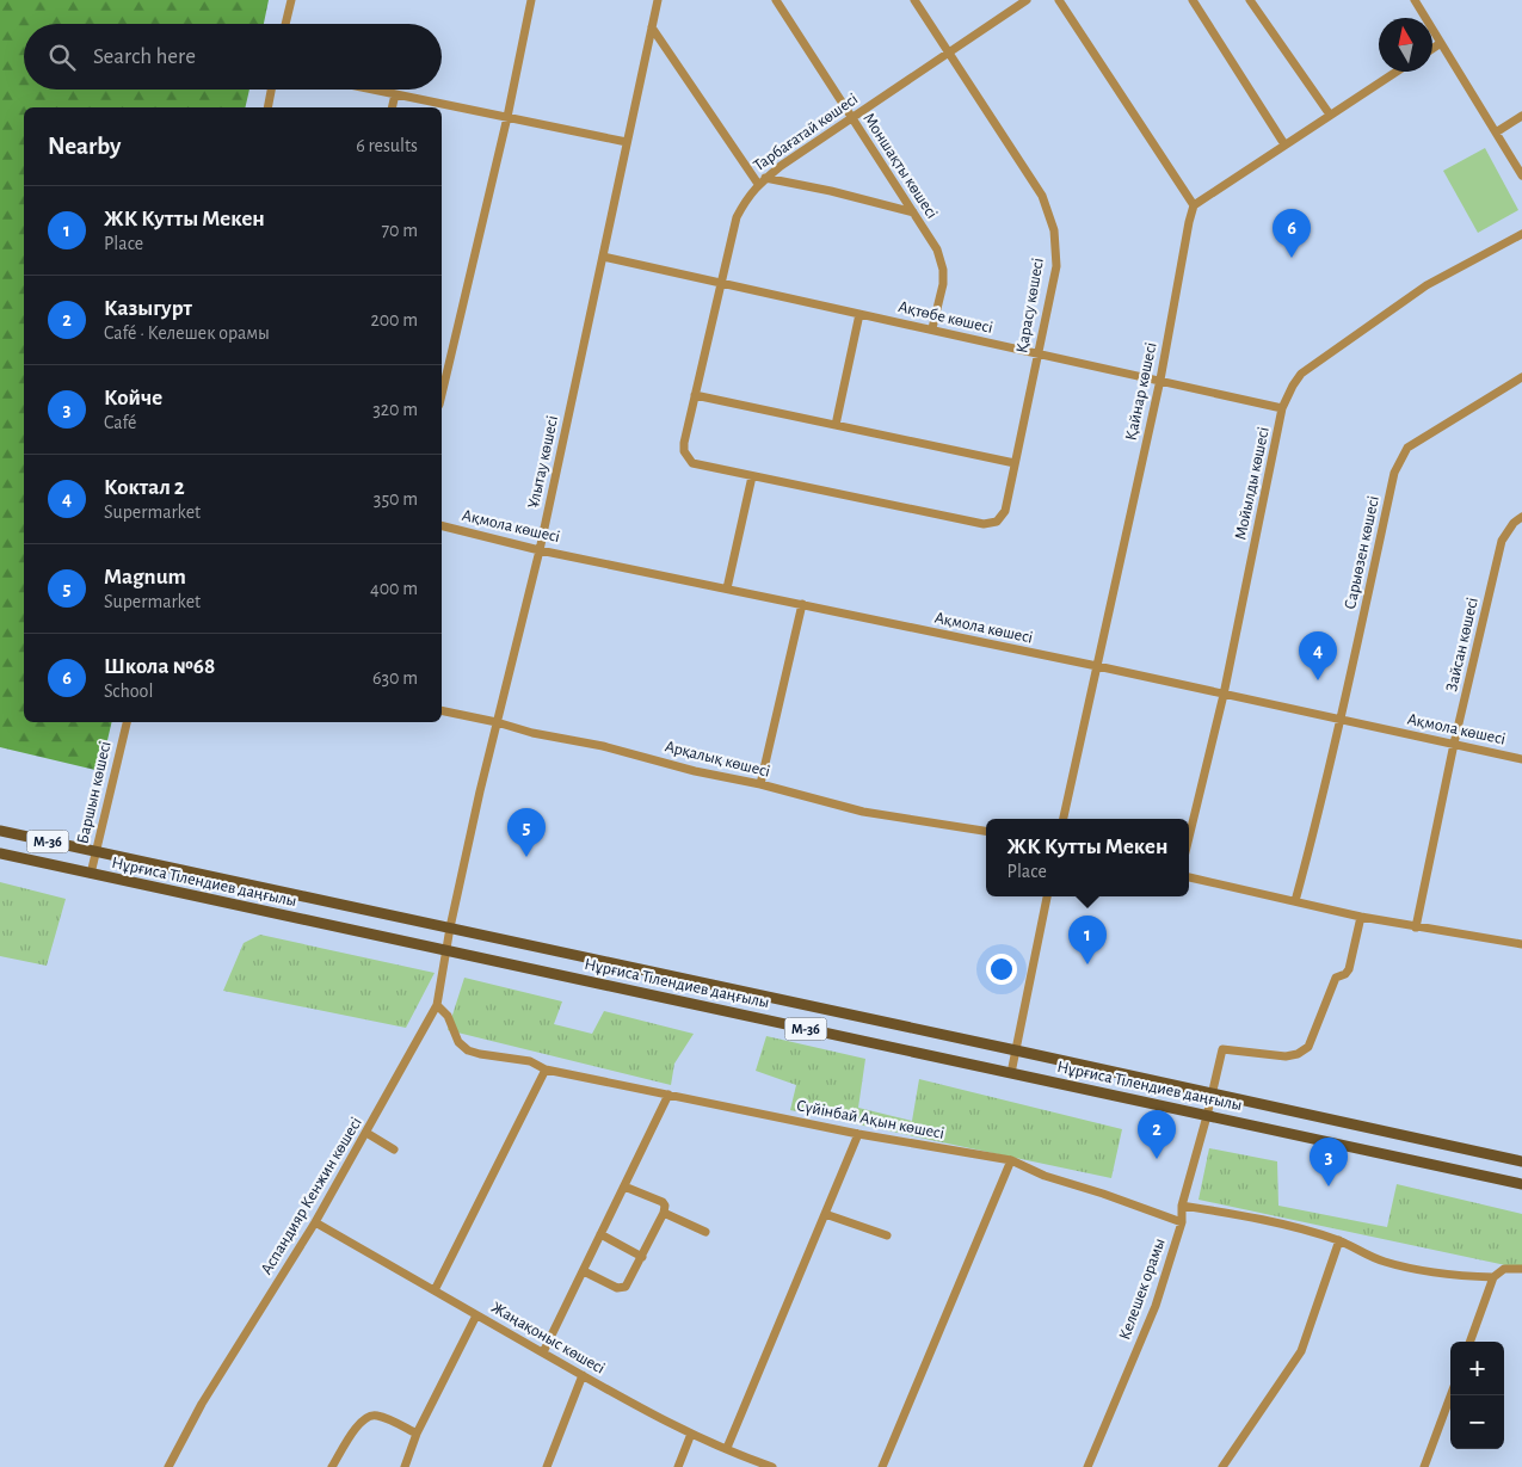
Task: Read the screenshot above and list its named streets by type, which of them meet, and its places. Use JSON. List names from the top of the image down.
{
  "streets": {
    "main road": ["M-36", "Нұрғиса Тілендиев даңғылы"],
    "street": [
      "Тарбағатай көшесі",
      "Моншақты көшесі",
      "Қарасу көшесі",
      "Ақтөбе көшесі",
      "Қайнар көшесі",
      "Ұлытау көшесі",
      "Мойылды көшесі",
      "Ақмола көшесі",
      "Сарыөзен көшесі",
      "Зайсан көшесі",
      "Арқалық көшесі",
      "Баршын көшесі",
      "Сүйінбай Ақын көшесі",
      "Аспандияр Кенжин көшесі",
      "Келешек орамы",
      "Жаңақоныс көшесі"
    ]
  },
  "crossings": [
    ["Тарбағатай көшесі", "Моншақты көшесі"],
    ["Тарбағатай көшесі", "Қарасу көшесі"],
    ["Тарбағатай көшесі", "Ақтөбе көшесі"],
    ["Моншақты көшесі", "Ақтөбе көшесі"],
    ["Қарасу көшесі", "Ақтөбе көшесі"],
    ["Ақтөбе көшесі", "Қайнар көшесі"],
    ["Ақтөбе көшесі", "Ұлытау көшесі"],
    ["Ақтөбе көшесі", "Мойылды көшесі"],
    ["Қайнар көшесі", "Ақмола көшесі"],
    ["Ұлытау көшесі", "Ақмола көшесі"],
    ["Ұлытау көшесі", "Арқалық көшесі"],
    ["Ұлытау көшесі", "Нұрғиса Тілендиев даңғылы"],
    ["Ұлытау көшесі", "Аспандияр Кенжин көшесі"],
    ["Мойылды көшесі", "Ақмола көшесі"],
    ["Ақмола көшесі", "Сарыөзен көшесі"],
    ["Ақмола көшесі", "Зайсан көшесі"],
    ["Баршын көшесі", "Нұрғиса Тілендиев даңғылы"],
    ["Нұрғиса Тілендиев даңғылы", "Аспандияр Кенжин көшесі"],
    ["Нұрғиса Тілендиев даңғылы", "Келешек орамы"],
    ["Сүйінбай Ақын көшесі", "Аспандияр Кенжин көшесі"],
    ["Сүйінбай Ақын көшесі", "Келешек орамы"],
    ["Аспандияр Кенжин көшесі", "Жаңақоныс көшесі"]
  ],
  "north": "top",
  "page": {
    "search": "Search here",
    "heading": ["Nearby", "6 results"],
    "list": [
      {
        "mark": "1",
        "name": "ЖК Кутты Мекен",
        "note": "Place",
        "value": "70 m"
      },
      {
        "mark": "2",
        "name": "Казыгурт",
        "note": "Café · Келешек орамы",
        "value": "200 m"
      },
      {
        "mark": "3",
        "name": "Койче",
        "note": "Café",
        "value": "320 m"
      },
      {
        "mark": "4",
        "name": "Коктал 2",
        "note": "Supermarket",
        "value": "350 m"
      },
      {
        "mark": "5",
        "name": "Magnum",
        "note": "Supermarket",
        "value": "400 m"
      },
      {
        "mark": "6",
        "name": "Школа №68",
        "note": "School",
        "value": "630 m"
      }
    ],
    "pins": [
      "6",
      "4",
      "5",
      "1",
      "2",
      "3"
    ],
    "popup": ["ЖК Кутты Мекен", "Place"],
    "map_buttons": ["+", "−"]
  }
}
